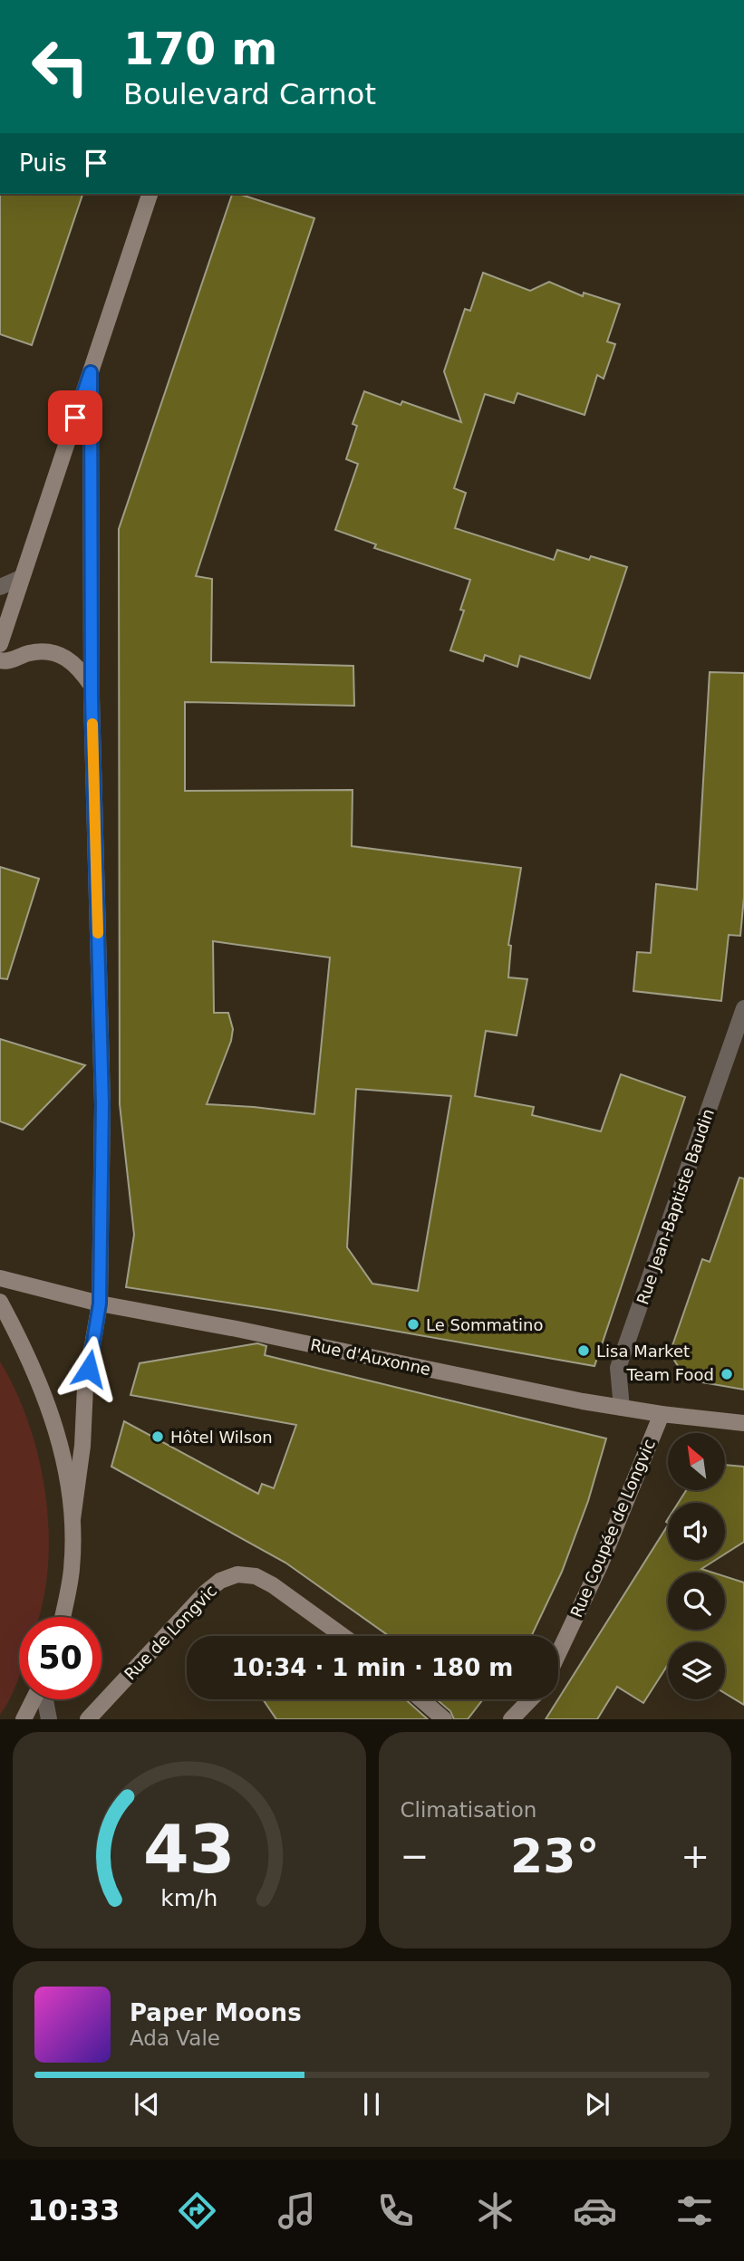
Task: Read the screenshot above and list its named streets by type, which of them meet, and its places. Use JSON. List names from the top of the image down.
{
  "streets": {
    "main road": ["Rue d'Auxonne", "Rue Coupée de Longvic", "Rue de Longvic"],
    "street": ["Rue Jean-Baptiste Baudin"]
  },
  "crossings": [
    ["Rue Jean-Baptiste Baudin", "Rue d'Auxonne"],
    ["Rue d'Auxonne", "Rue Coupée de Longvic"]
  ],
  "places": [
    "Le Sommatino",
    "Lisa Market",
    "Team Food",
    "Hôtel Wilson"
  ],
  "north": "top left",
  "page": {
    "turn": ["170 m", "Boulevard Carnot"],
    "then": "Puis",
    "limit": "50",
    "trip": "10:34 · 1 min · 180 m",
    "tile": "Climatisation",
    "heat": ["−", "23°", "+"],
    "song": ["Paper Moons", "Ada Vale"],
    "tabs": "10:33",
    "gauge": ["43", "km/h"]
  }
}
